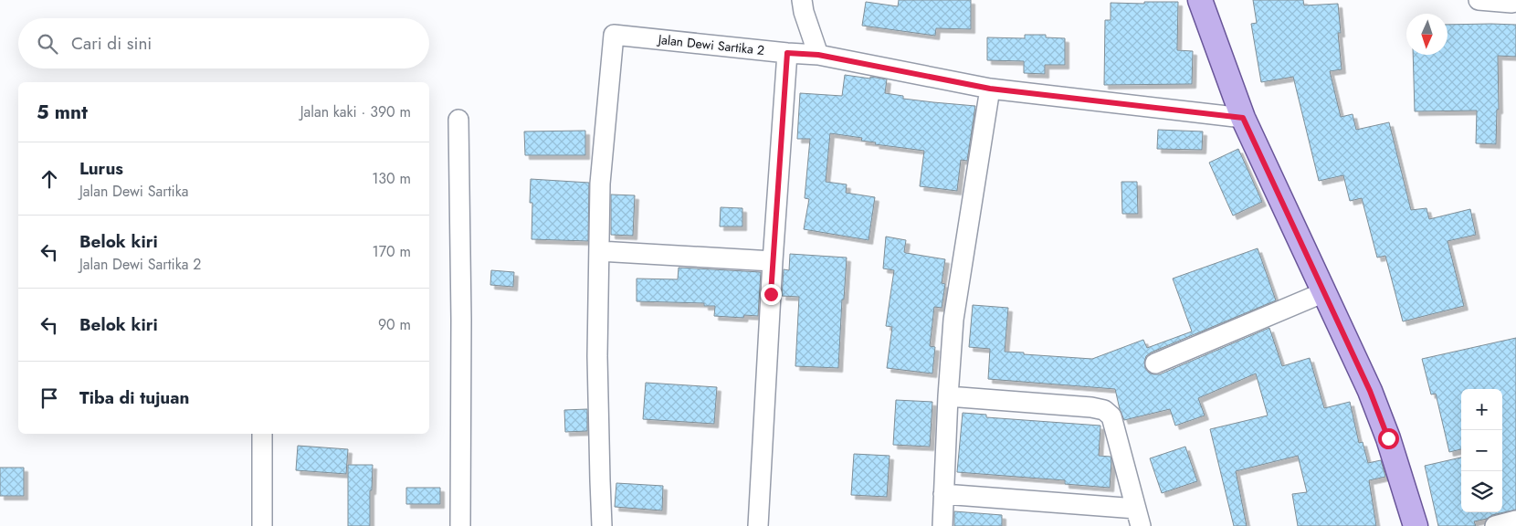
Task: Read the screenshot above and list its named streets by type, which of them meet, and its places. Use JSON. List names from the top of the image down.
{
  "streets": {
    "street": ["Jalan Dewi Sartika 2"]
  },
  "north": "bottom",
  "page": {
    "search": "Cari di sini",
    "heading": ["5 mnt", "Jalan kaki · 390 m"],
    "list": [
      ["Lurus", "Jalan Dewi Sartika", "130 m"],
      ["Belok kiri", "Jalan Dewi Sartika 2", "170 m"],
      ["Belok kiri", "90 m"],
      "Tiba di tujuan"
    ],
    "map_buttons": ["+", "−"]
  }
}
